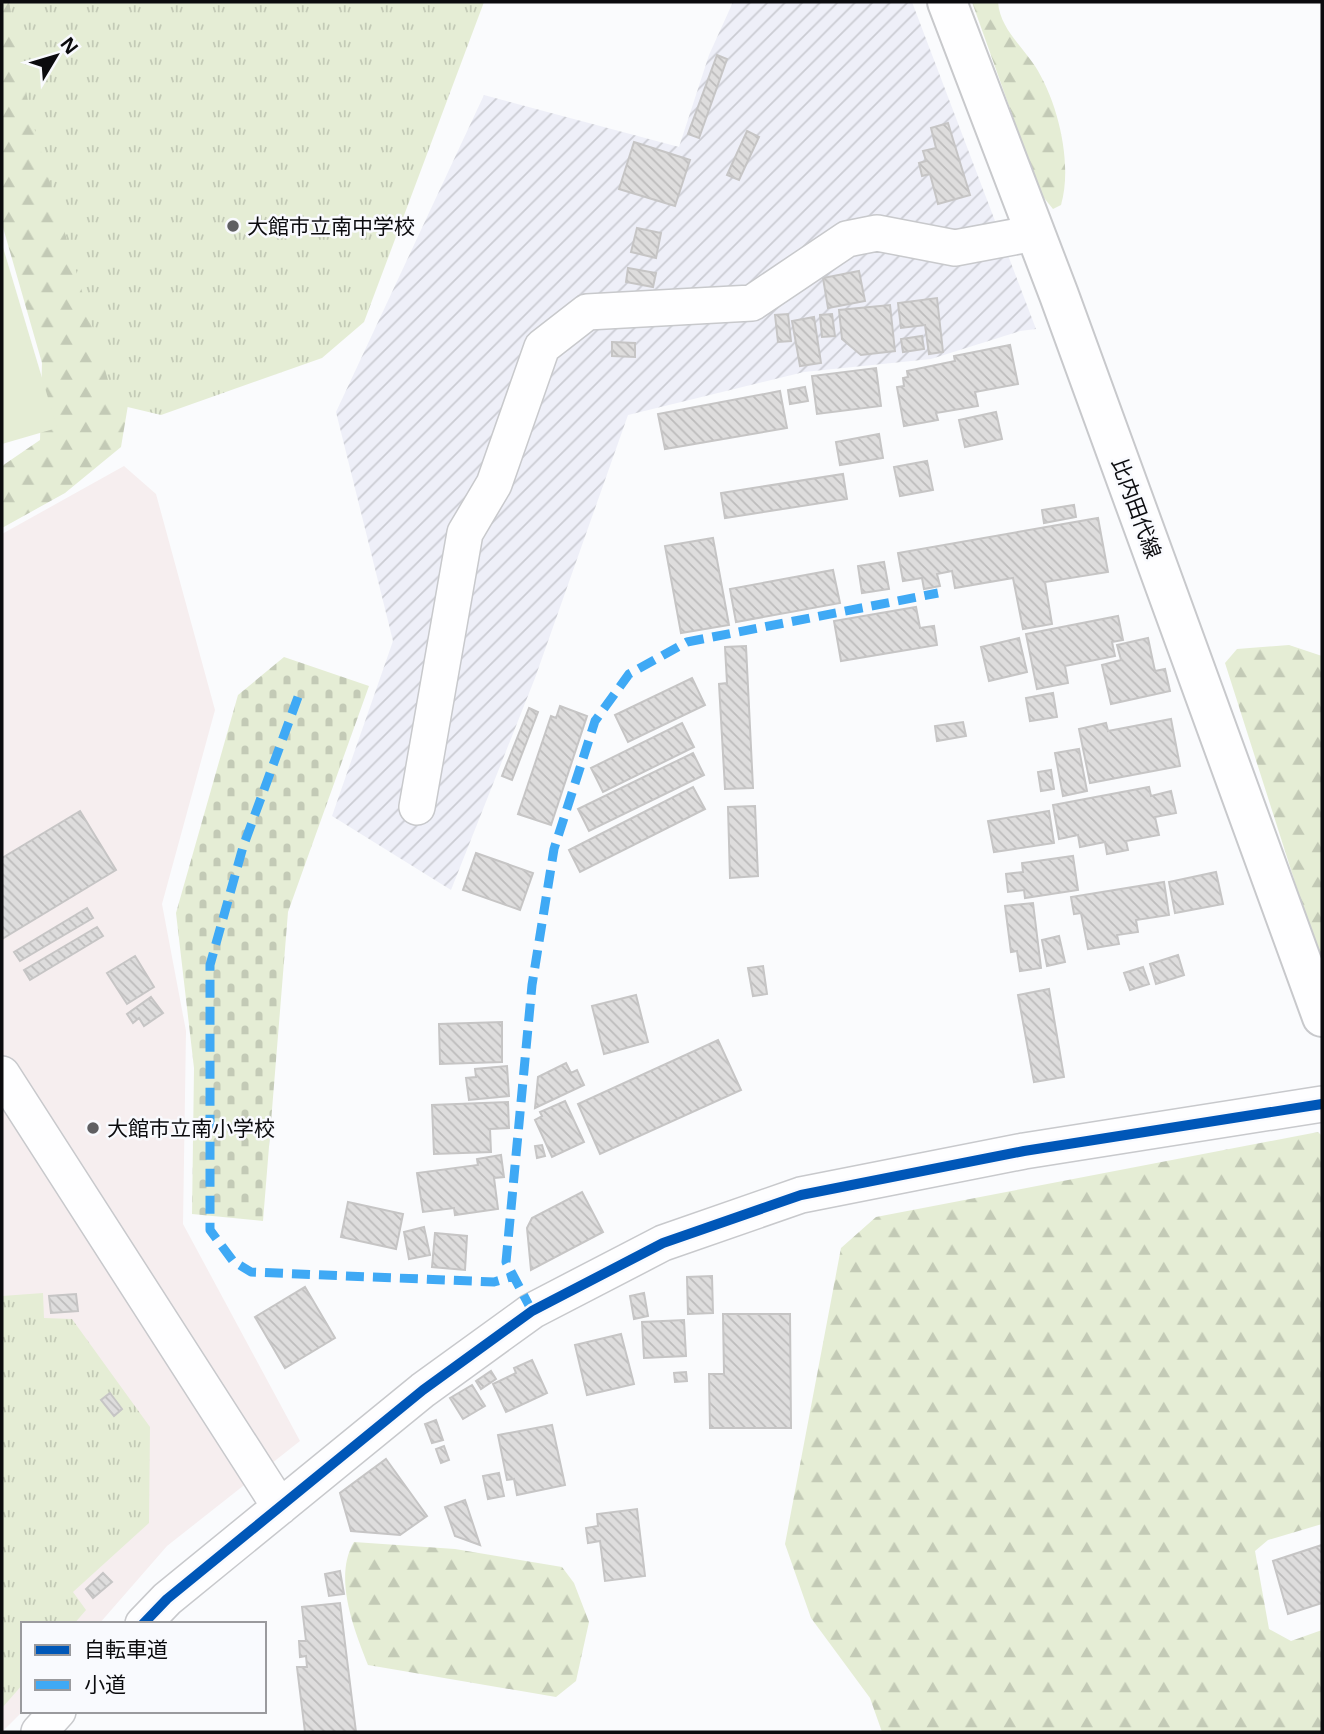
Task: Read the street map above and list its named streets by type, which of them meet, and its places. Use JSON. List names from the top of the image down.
{
  "streets": {
    "main road": ["比内田代線"]
  },
  "places": ["大館市立南中学校", "大館市立南小学校"],
  "legend": ["自転車道", "小道"],
  "north": "top right"
}
